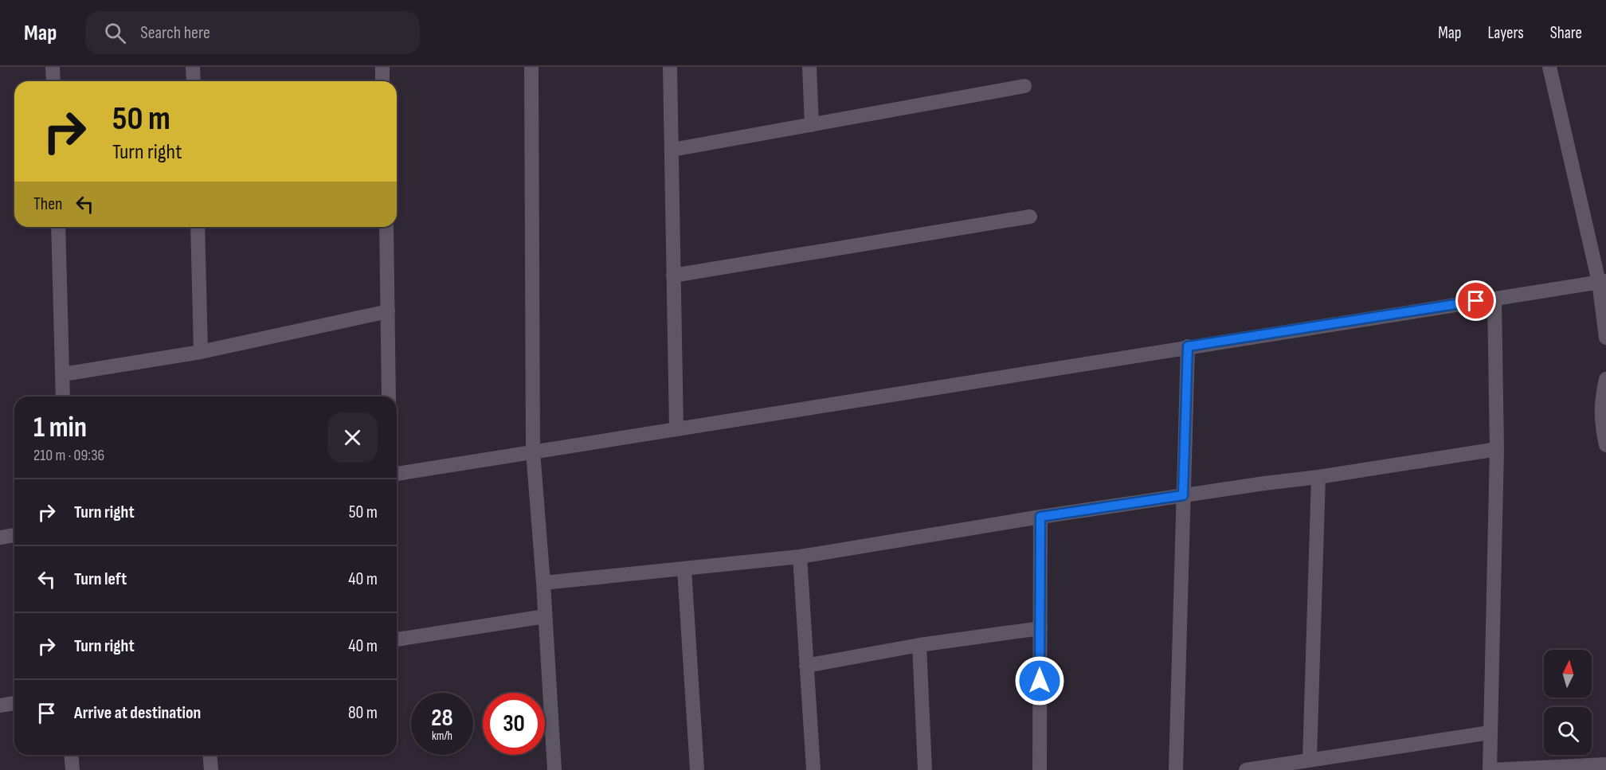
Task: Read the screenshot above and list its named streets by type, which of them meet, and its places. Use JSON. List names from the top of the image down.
{
  "north": "top",
  "page": {
    "header": "Map",
    "search": "Search here",
    "nav": ["Map", "Layers", "Share"],
    "turn": ["50 m", "Turn right"],
    "then": "Then",
    "heading": ["1 min", "210 m · 09:36"],
    "list": [
      {
        "name": "Turn right",
        "value": "50 m"
      },
      {
        "name": "Turn left",
        "value": "40 m"
      },
      {
        "name": "Turn right",
        "value": "40 m"
      },
      {
        "name": "Arrive at destination",
        "value": "80 m"
      }
    ],
    "speed": "28 km/h",
    "limit": "30"
  }
}
